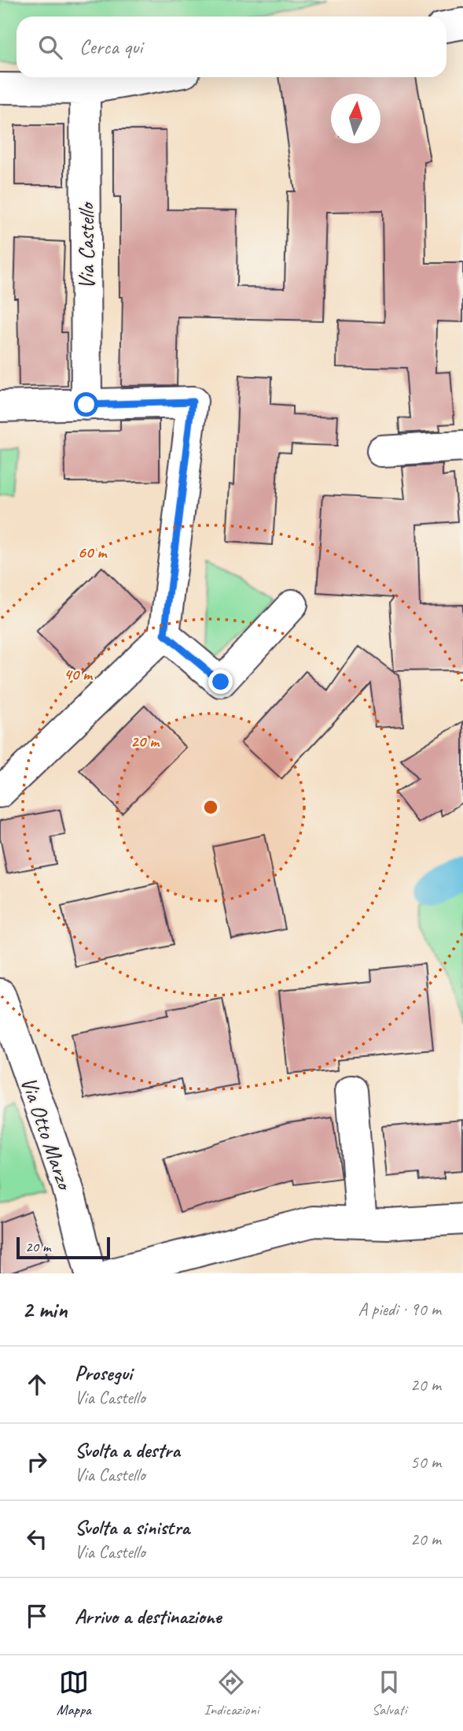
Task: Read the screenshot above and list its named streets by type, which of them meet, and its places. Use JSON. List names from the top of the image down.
{
  "streets": {
    "street": ["Via Castello", "Via Otto Marzo"]
  },
  "scale_bar": "20 m",
  "north": "top",
  "page": {
    "search": "Cerca qui",
    "scale": "20 m",
    "heading": ["2 min", "A piedi · 90 m"],
    "list": [
      ["Prosegui", "Via Castello", "20 m"],
      ["Svolta a destra", "Via Castello", "50 m"],
      ["Svolta a sinistra", "Via Castello", "20 m"],
      "Arrivo a destinazione"
    ],
    "nav": ["Mappa", "Indicazioni", "Salvati"]
  },
  "rings": ["60 m", "40 m", "20 m"]
}
